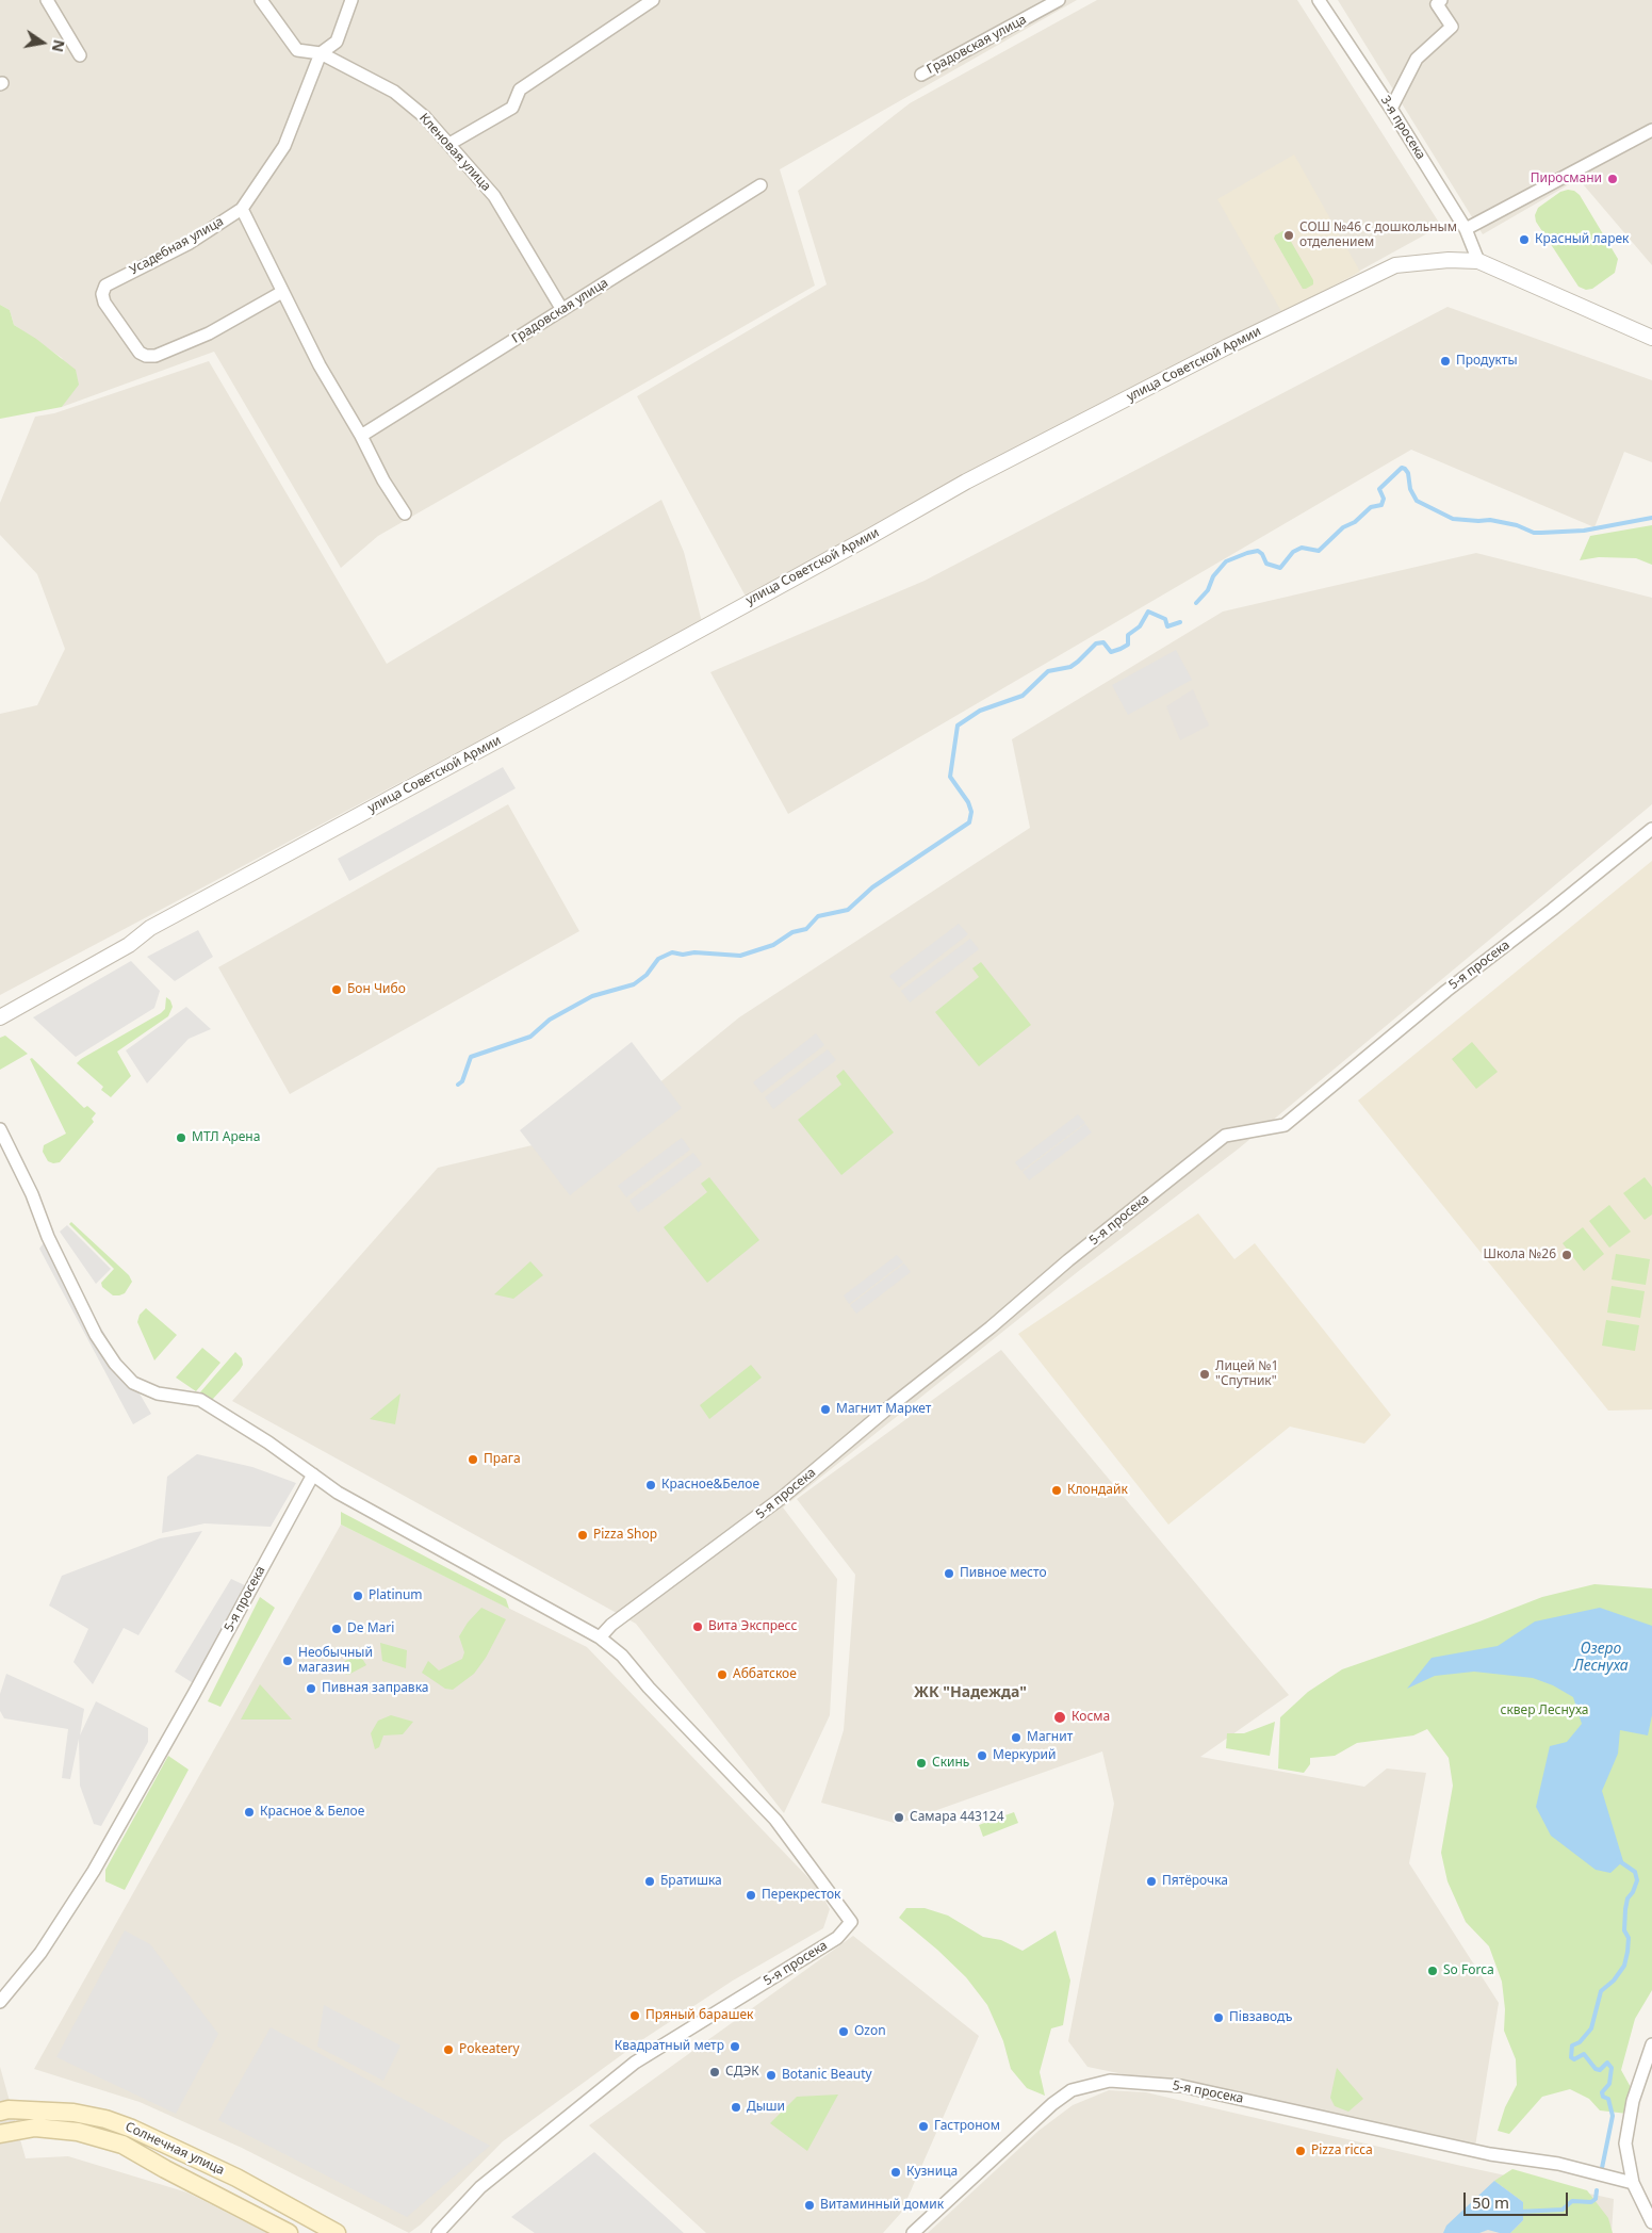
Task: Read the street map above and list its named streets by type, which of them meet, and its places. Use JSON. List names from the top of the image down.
{
  "streets": {
    "main road": ["Солнечная улица"],
    "street": [
      "Градовская улица",
      "3-я просека",
      "Кленовая улица",
      "Усадебная улица",
      "улица Советской Армии",
      "5-я просека"
    ]
  },
  "crossings": [
    ["Градовская улица", "Кленовая улица"],
    ["3-я просека", "улица Советской Армии"],
    ["Кленовая улица", "Усадебная улица"]
  ],
  "districts": ["ЖК \"Надежда\""],
  "water": ["Озеро Леснуха"],
  "parks": ["сквер Леснуха"],
  "places": [
    "Пиросмани",
    "СОШ №46 с дошкольным отделением",
    "Красный ларек",
    "Продукты",
    "Бон Чибо",
    "МТЛ Арена",
    "Школа №26",
    "Лицей №1 \"Спутник\"",
    "Магнит Маркет",
    "Прага",
    "Красное&Белое",
    "Клондайк",
    "Pizza Shop",
    "Пивное место",
    "Platinum",
    "Вита Экспресс",
    "De Mari",
    "Необычный магазин",
    "Аббатское",
    "Пивная заправка",
    "Косма",
    "Магнит",
    "Меркурий",
    "Скинь",
    "Красное & Белое",
    "Самара 443124",
    "Братишка",
    "Пятёрочка",
    "Перекресток",
    "So Forca",
    "Пряный барашек",
    "Пiвзаводъ",
    "Ozon",
    "Квадратный метр",
    "Pokeatery",
    "СДЭК",
    "Botanic Beauty",
    "Дыши",
    "Гастроном",
    "Pizza ricca",
    "Кузница",
    "Витаминный домик"
  ],
  "scale_bar": "50 m",
  "north": "right"
}
